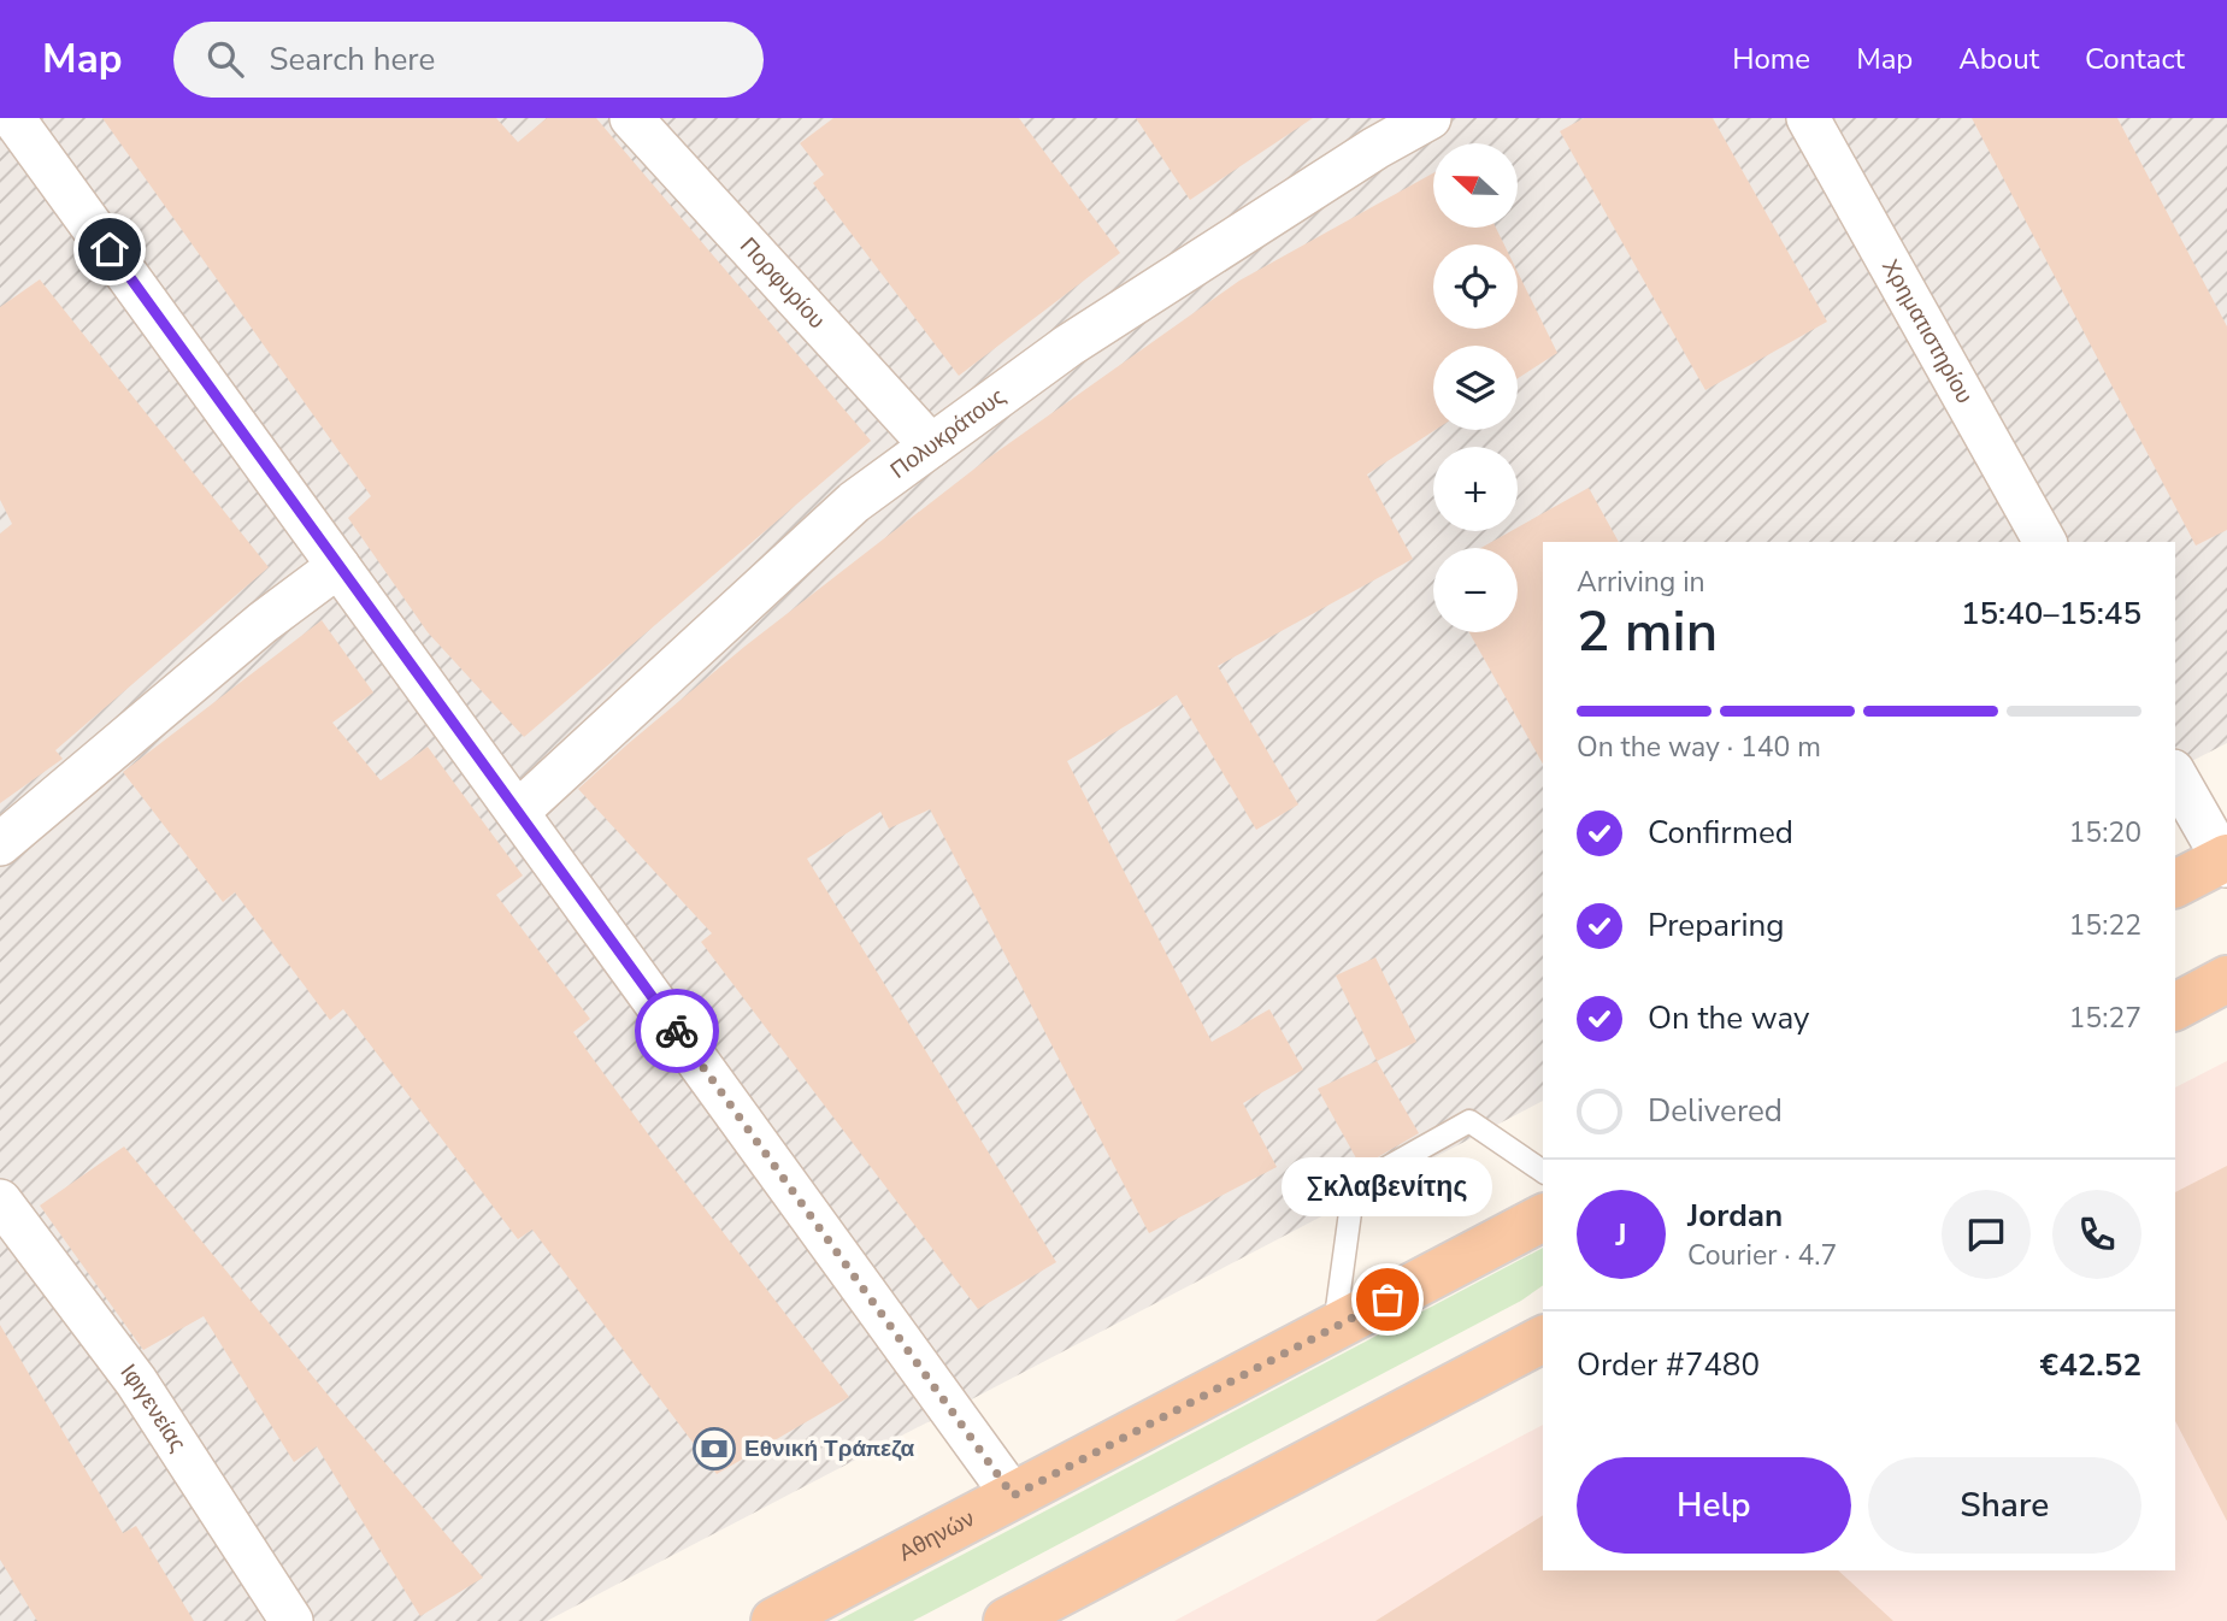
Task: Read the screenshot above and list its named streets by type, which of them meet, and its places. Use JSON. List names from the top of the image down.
{
  "streets": {
    "highway": ["Αθηνών"],
    "street": [
      "Πορφυρίου",
      "Χρηματιστηρίου",
      "Πολυκράτους",
      "Ιφιγενείας"
    ]
  },
  "crossings": [
    ["Πορφυρίου", "Πολυκράτους"]
  ],
  "places": {
    "other": ["Σκλαβενίτης"],
    "bank": ["Εθνική Τράπεζα"]
  },
  "north": "left",
  "page": {
    "header": "Map",
    "search": "Search here",
    "nav": [
      "Home",
      "Map",
      "About",
      "Contact"
    ],
    "map_buttons": ["+", "−"],
    "heading": ["2 min", "Arriving in", "15:40–15:45"],
    "panel": [
      "Jordan",
      "Courier · 4.7",
      "Order #7480",
      "€42.52"
    ],
    "bar": "On the way · 140 m",
    "list": [
      ["Confirmed", "15:20"],
      ["Preparing", "15:22"],
      ["On the way", "15:27"],
      "Delivered"
    ],
    "bubble": "Σκλαβενίτης",
    "round": "J",
    "buttons": ["Help", "Share"]
  }
}
